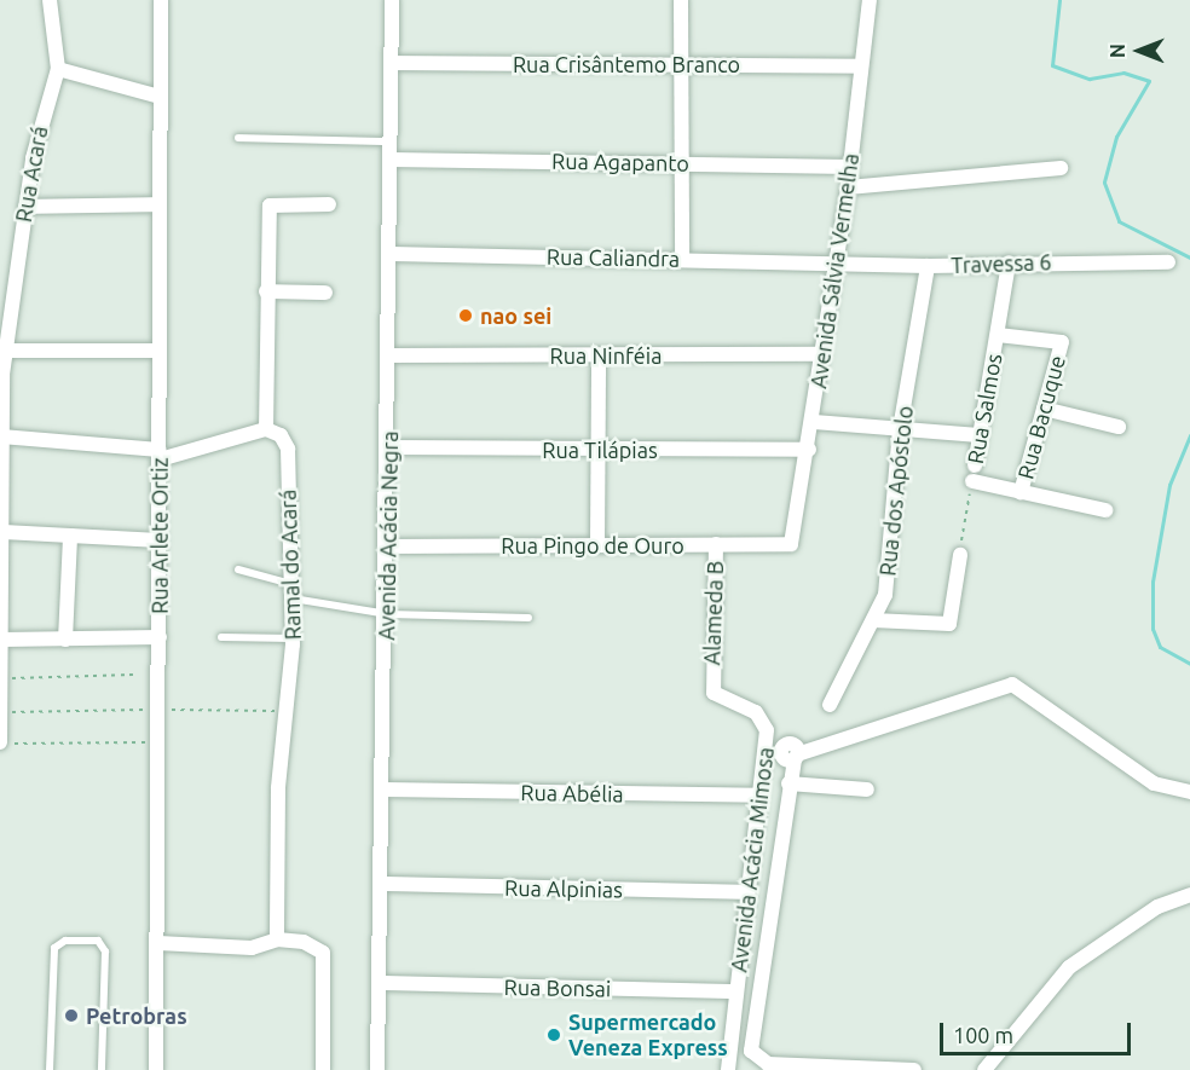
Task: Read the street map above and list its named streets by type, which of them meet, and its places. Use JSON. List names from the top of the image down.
{
  "streets": {
    "street": [
      "Rua Crisântemo Branco",
      "Rua Agapanto",
      "Rua Acará",
      "Rua Caliandra",
      "Travessa 6",
      "Avenida Sálvia Vermelha",
      "Rua Ninféia",
      "Rua Salmos",
      "Rua Bacuque",
      "Rua Tilápias",
      "Rua dos Apóstolo",
      "Rua Arlete Ortiz",
      "Avenida Acácia Negra",
      "Rua Pingo de Ouro",
      "Ramal do Acará",
      "Alameda B",
      "Rua Abélia",
      "Avenida Acácia Mimosa",
      "Rua Alpinias",
      "Rua Bonsai"
    ]
  },
  "crossings": [
    ["Rua Crisântemo Branco", "Avenida Sálvia Vermelha"],
    ["Rua Crisântemo Branco", "Avenida Acácia Negra"],
    ["Rua Agapanto", "Avenida Sálvia Vermelha"],
    ["Rua Agapanto", "Avenida Acácia Negra"],
    ["Rua Caliandra", "Travessa 6"],
    ["Rua Caliandra", "Avenida Sálvia Vermelha"],
    ["Rua Caliandra", "Avenida Acácia Negra"],
    ["Travessa 6", "Avenida Sálvia Vermelha"],
    ["Travessa 6", "Rua Salmos"],
    ["Travessa 6", "Rua dos Apóstolo"],
    ["Avenida Sálvia Vermelha", "Rua Ninféia"],
    ["Avenida Sálvia Vermelha", "Rua Tilápias"],
    ["Avenida Sálvia Vermelha", "Rua Pingo de Ouro"],
    ["Rua Ninféia", "Avenida Acácia Negra"],
    ["Rua Salmos", "Rua Bacuque"],
    ["Rua Tilápias", "Avenida Acácia Negra"],
    ["Avenida Acácia Negra", "Rua Pingo de Ouro"],
    ["Avenida Acácia Negra", "Rua Abélia"],
    ["Avenida Acácia Negra", "Rua Alpinias"],
    ["Avenida Acácia Negra", "Rua Bonsai"],
    ["Rua Pingo de Ouro", "Alameda B"],
    ["Alameda B", "Avenida Acácia Mimosa"],
    ["Rua Abélia", "Avenida Acácia Mimosa"],
    ["Avenida Acácia Mimosa", "Rua Alpinias"],
    ["Avenida Acácia Mimosa", "Rua Bonsai"]
  ],
  "places": ["nao sei", "Petrobras", "Supermercado Veneza Express"],
  "scale_bar": "100 m",
  "north": "left"
}
